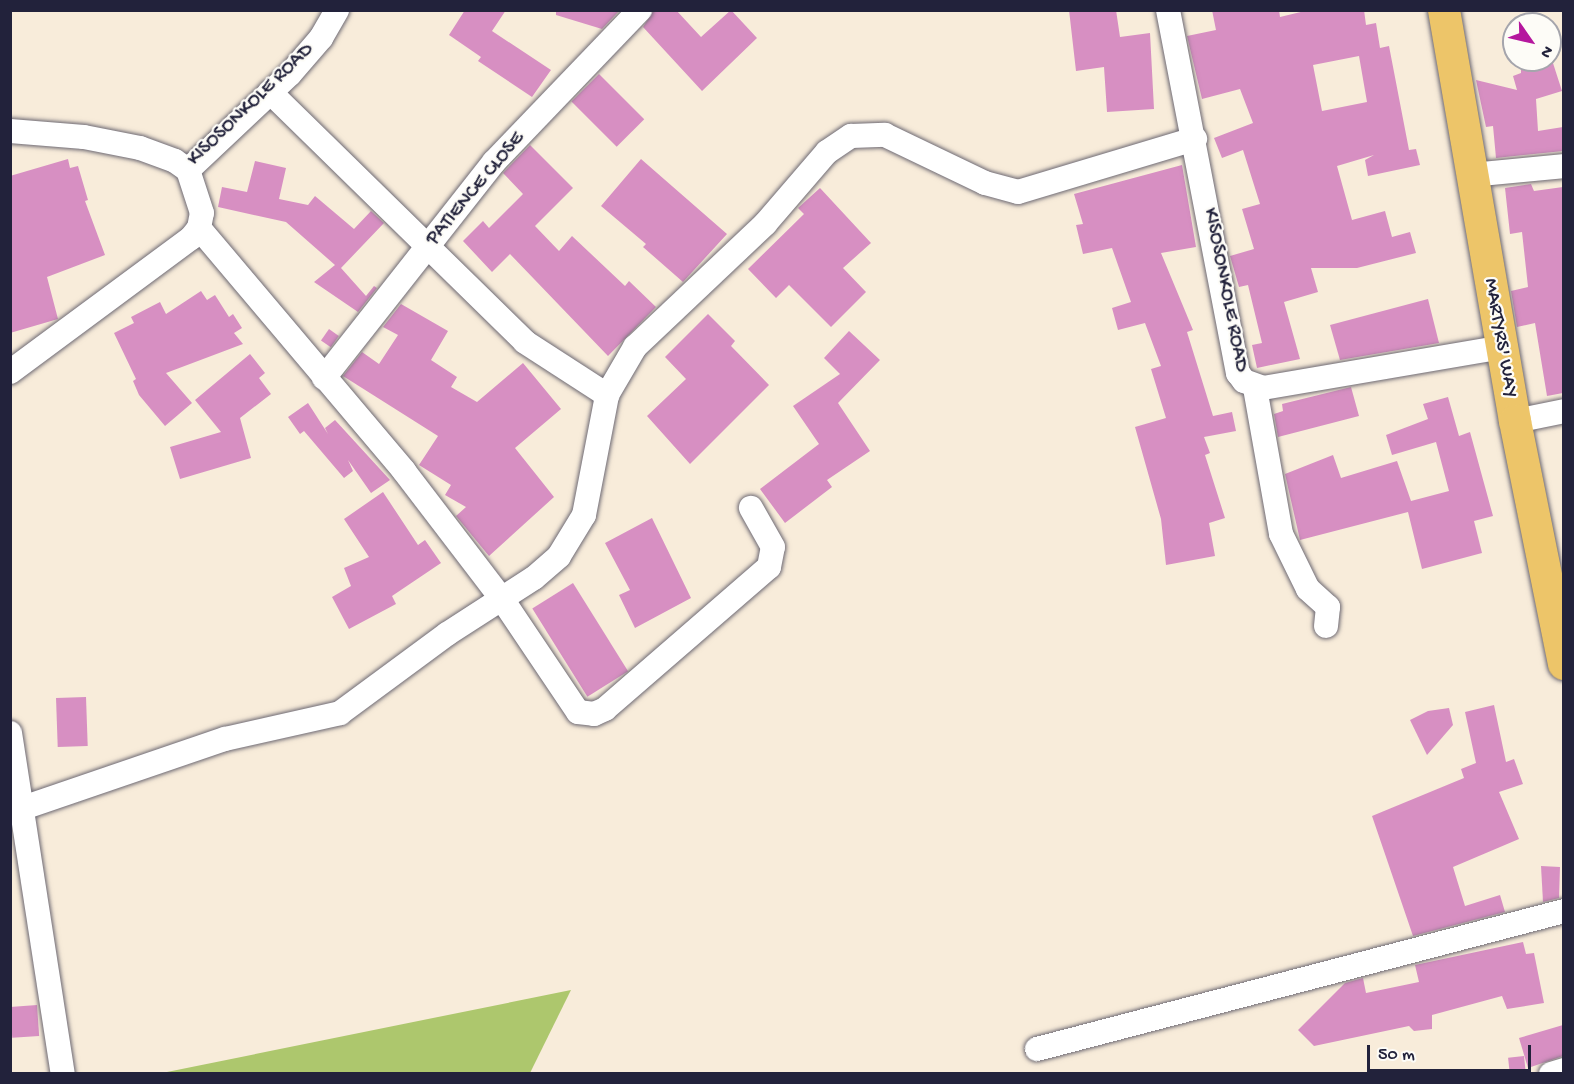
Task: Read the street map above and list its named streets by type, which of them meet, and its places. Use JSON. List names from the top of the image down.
{
  "streets": {
    "main road": ["MARTYRS' WAY"],
    "street": ["KISOSONKOLE ROAD", "PATIENCE CLOSE"]
  },
  "crossings": [
    ["KISOSONKOLE ROAD", "MARTYRS' WAY"]
  ],
  "scale_bar": "50 m",
  "north": "bottom right"
}
